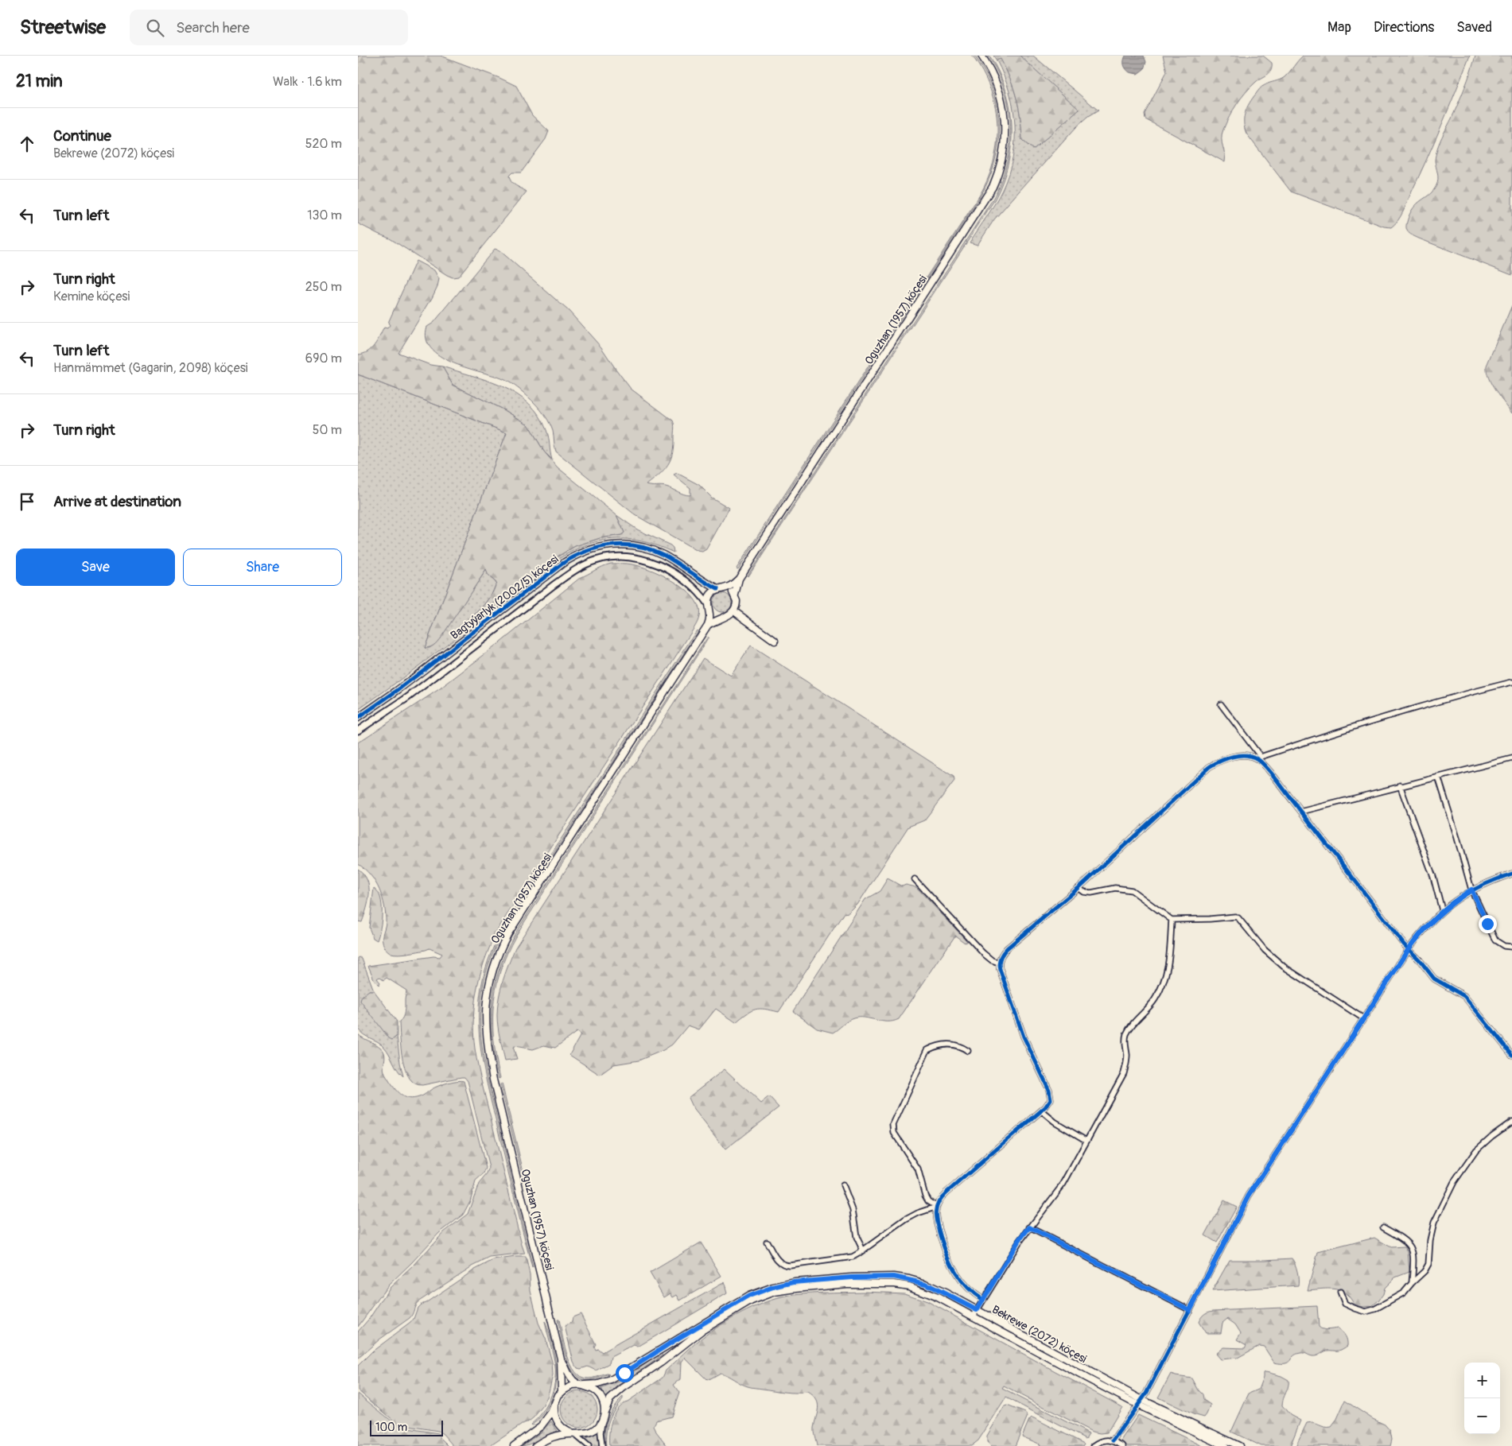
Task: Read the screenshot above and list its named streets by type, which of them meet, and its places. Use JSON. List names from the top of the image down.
{
  "streets": {
    "main road": ["Oguzhan (1957) köçesi", "Bekrewe (2072) köçesi"],
    "street": ["Bagtyýarlyk (2002/5) köçesi"]
  },
  "crossings": [
    ["Oguzhan (1957) köçesi", "Bagtyýarlyk (2002/5) köçesi"],
    ["Oguzhan (1957) köçesi", "Bekrewe (2072) köçesi"]
  ],
  "scale_bar": "100 m",
  "page": {
    "header": "Streetwise",
    "search": "Search here",
    "nav": ["Map", "Directions", "Saved"],
    "heading": ["21 min", "Walk · 1.6 km"],
    "list": [
      ["Continue", "Bekrewe (2072) köçesi", "520 m"],
      ["Turn left", "130 m"],
      ["Turn right", "Kemine köçesi", "250 m"],
      ["Turn left", "Hanmämmet (Gagarin, 2098) köçesi", "690 m"],
      ["Turn right", "50 m"],
      "Arrive at destination"
    ],
    "buttons": ["Save", "Share"],
    "map_buttons": ["+", "−"],
    "scale": "100 m"
  }
}
